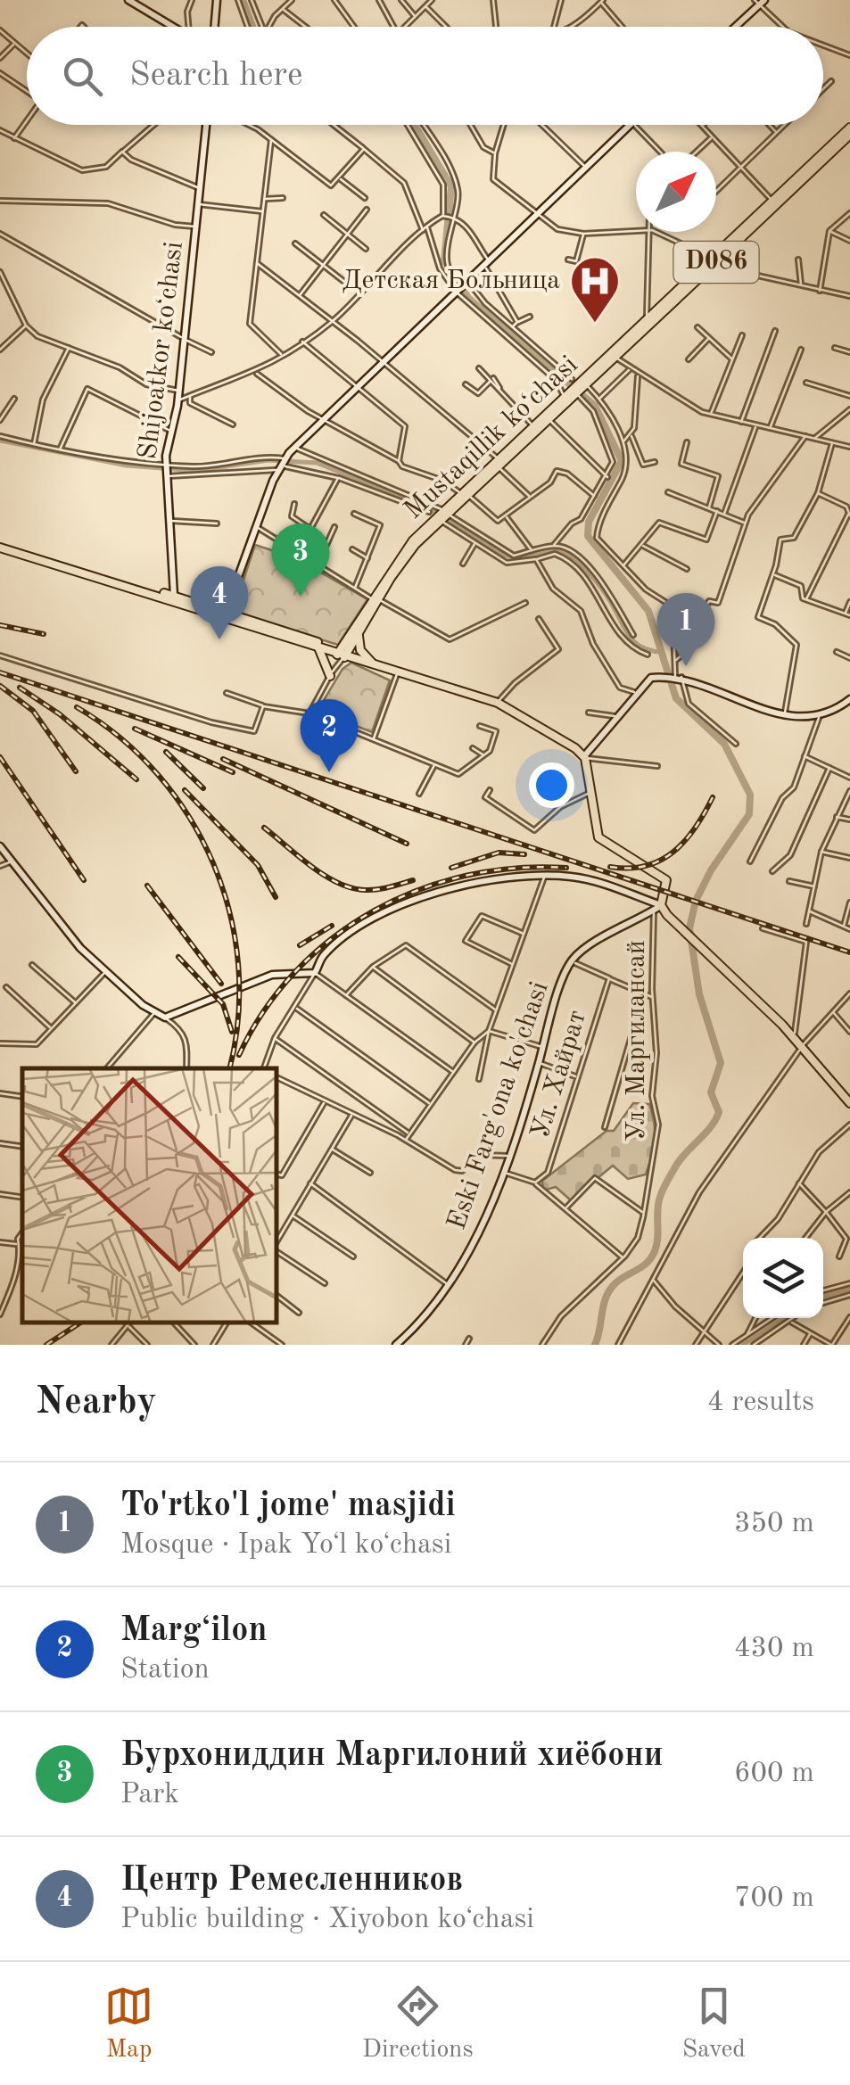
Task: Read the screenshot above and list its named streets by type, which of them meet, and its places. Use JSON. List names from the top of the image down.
{
  "streets": {
    "main road": ["D086", "Mustaqillik koʻchasi"],
    "street": [
      "Shijoatkor koʻchasi",
      "Ул. Маргилансай",
      "Ул. Хайрат",
      "Eski Farg'ona ko'chasi"
    ]
  },
  "crossings": [
    ["Ул. Маргилансай", "Eski Farg'ona ko'chasi"]
  ],
  "places": {
    "hospital": ["Детская Больница"]
  },
  "north": "top right",
  "page": {
    "search": "Search here",
    "pins": [
      "3",
      "4",
      "1",
      "2"
    ],
    "heading": ["Nearby", "4 results"],
    "list": [
      {
        "mark": "1",
        "name": "To'rtko'l jome' masjidi",
        "note": "Mosque · Ipak Yoʻl koʻchasi",
        "value": "350 m"
      },
      {
        "mark": "2",
        "name": "Margʻilon",
        "note": "Station",
        "value": "430 m"
      },
      {
        "mark": "3",
        "name": "Бурхониддин Маргилоний хиёбони",
        "note": "Park",
        "value": "600 m"
      },
      {
        "mark": "4",
        "name": "Центр Ремесленников",
        "note": "Public building · Xiyobon koʻchasi",
        "value": "700 m"
      }
    ],
    "nav": ["Map", "Directions", "Saved"]
  }
}
